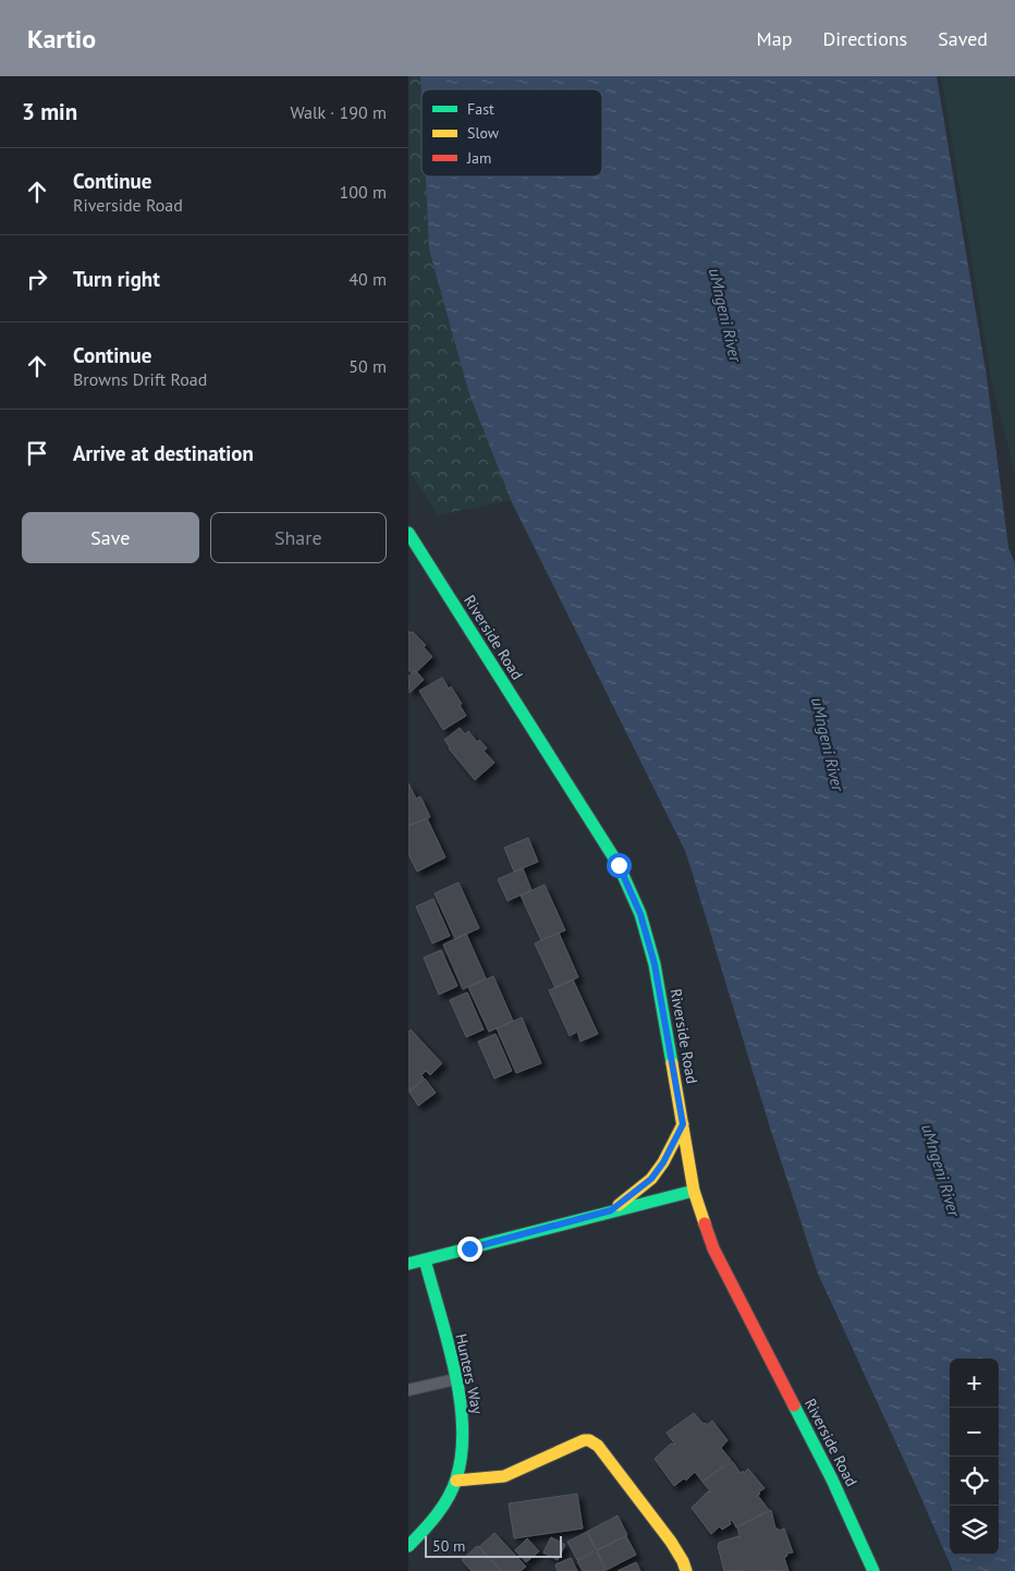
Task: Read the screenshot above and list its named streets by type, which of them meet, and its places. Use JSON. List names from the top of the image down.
{
  "streets": {
    "main road": ["Riverside Road", "Hunters Way"]
  },
  "water": ["uMngeni River"],
  "legend": ["Fast", "Slow", "Jam"],
  "scale_bar": "50 m",
  "page": {
    "header": "Kartio",
    "nav": ["Map", "Directions", "Saved"],
    "heading": ["3 min", "Walk · 190 m"],
    "list": [
      ["Continue", "Riverside Road", "100 m"],
      ["Turn right", "40 m"],
      ["Continue", "Browns Drift Road", "50 m"],
      "Arrive at destination"
    ],
    "buttons": ["Save", "Share"],
    "map_buttons": ["+", "−"],
    "scale": "50 m"
  }
}
